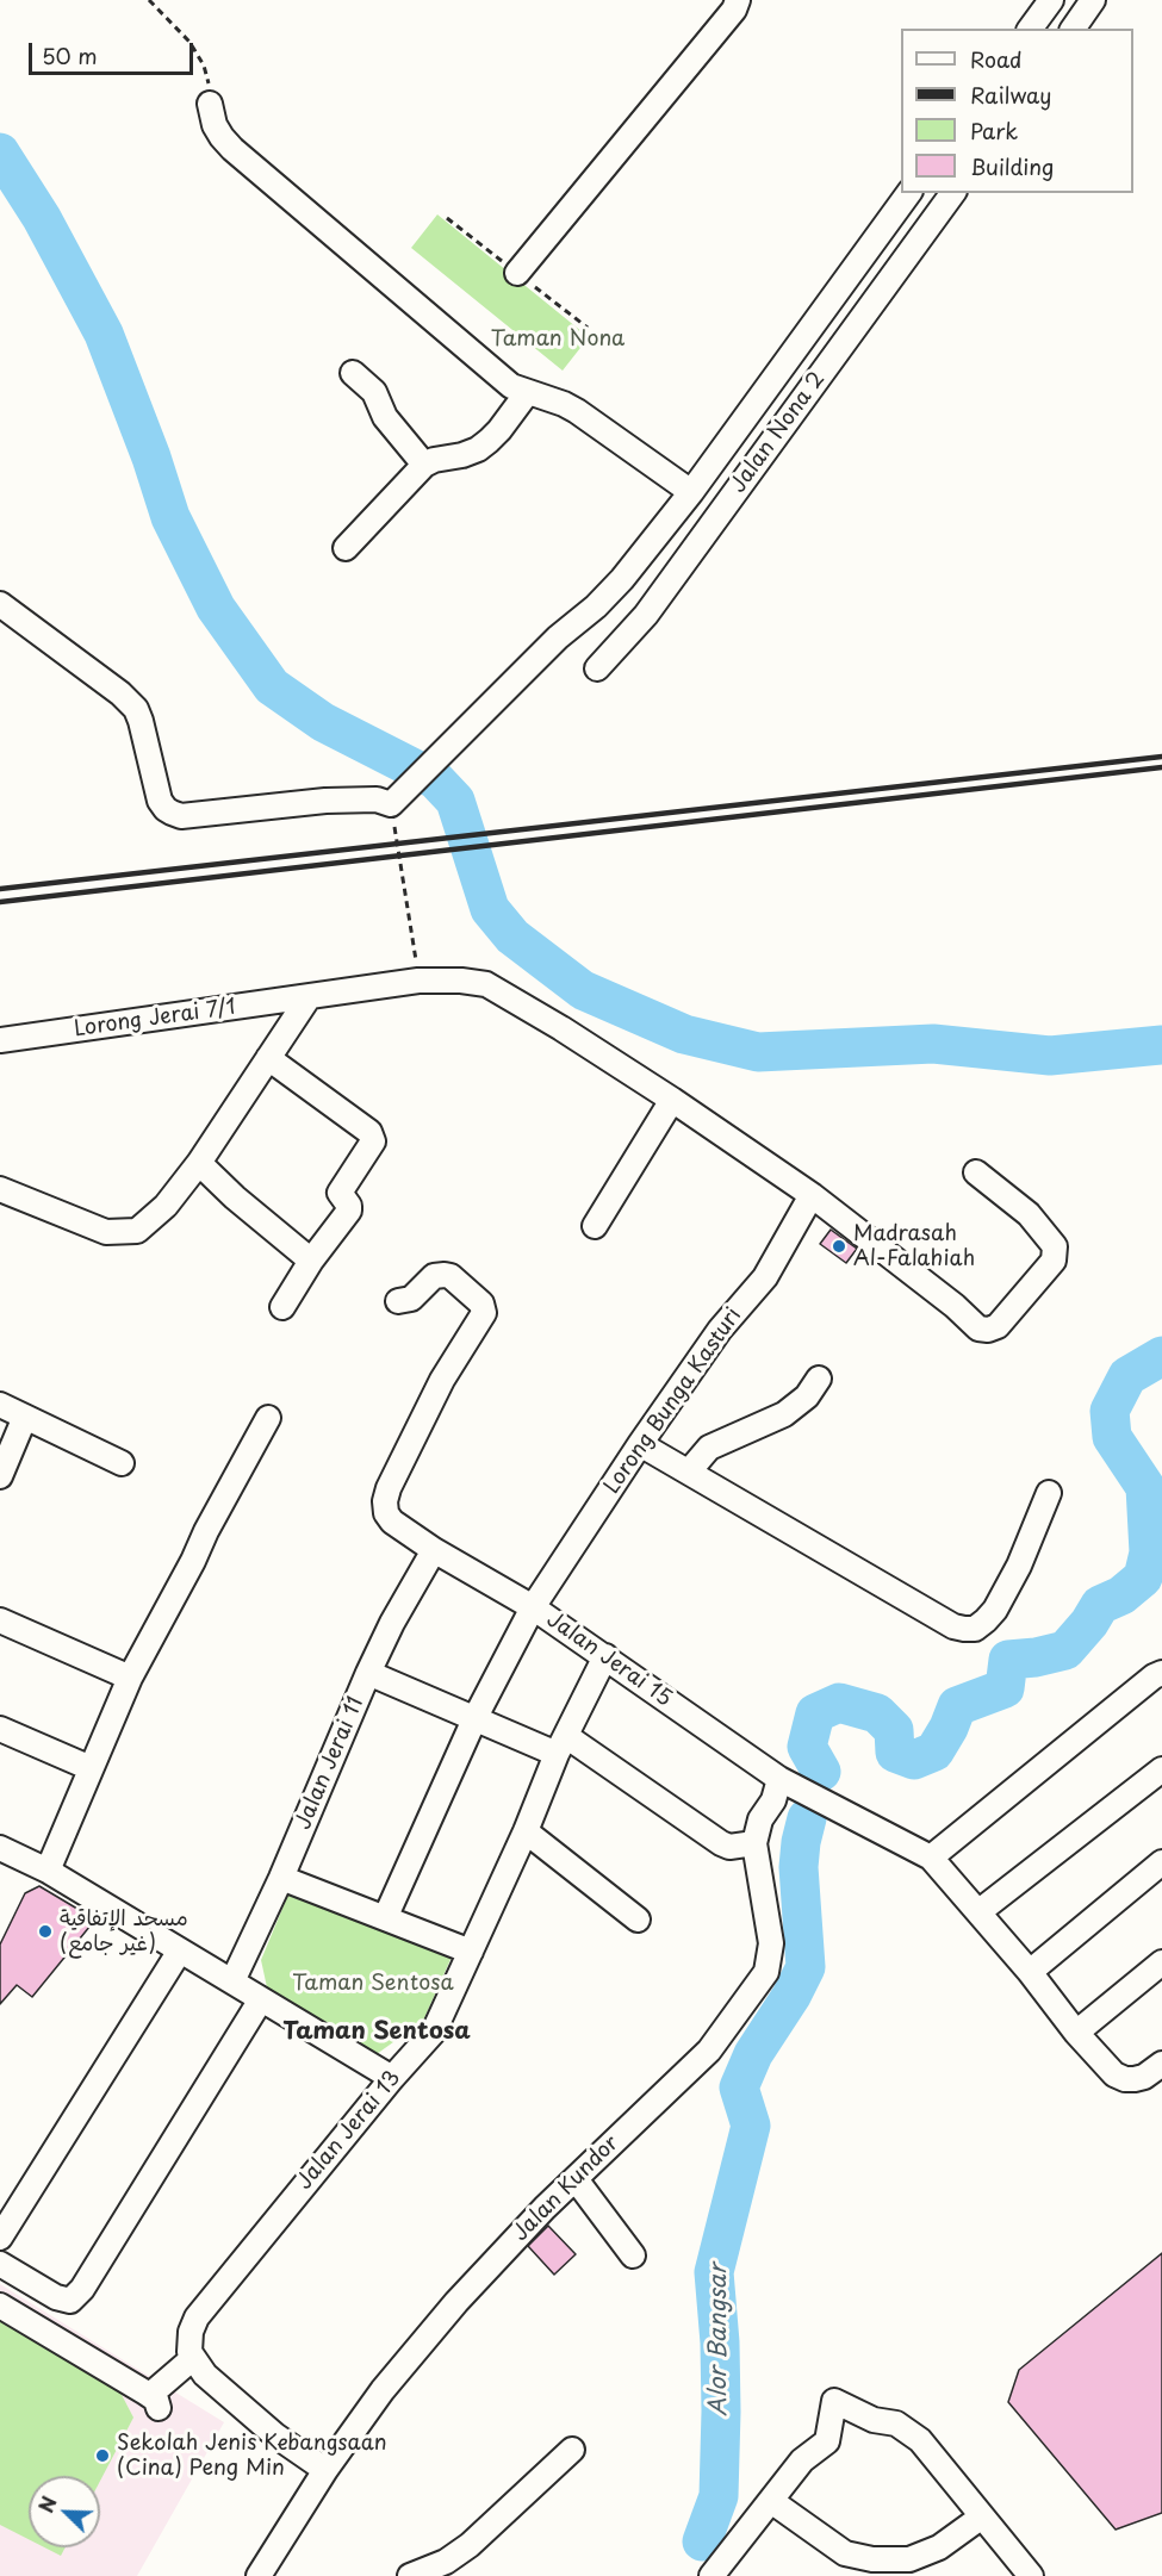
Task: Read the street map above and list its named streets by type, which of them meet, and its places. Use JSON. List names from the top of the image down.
{
  "streets": {
    "street": [
      "Jalan Nona 2",
      "Lorong Jerai 7/1",
      "Lorong Bunga Kasturi",
      "Jalan Jerai 15",
      "Jalan Jerai 11",
      "Jalan Jerai 13",
      "Jalan Kundor"
    ]
  },
  "crossings": [
    ["Lorong Jerai 7/1", "Lorong Bunga Kasturi"],
    ["Lorong Bunga Kasturi", "Jalan Jerai 15"],
    ["Jalan Jerai 15", "Jalan Jerai 11"],
    ["Jalan Jerai 15", "Jalan Jerai 13"],
    ["Jalan Jerai 15", "Jalan Kundor"]
  ],
  "districts": ["Taman Sentosa"],
  "water": ["Alor Bangsar"],
  "parks": ["Taman Nona", "Taman Sentosa"],
  "places": ["Madrasah Al-Falahiah", "مسجد الإتفاقية (غير جامع)", "Sekolah Jenis Kebangsaan (Cina) Peng Min"],
  "legend": [
    "Road",
    "Railway",
    "Park",
    "Building"
  ],
  "scale_bar": "50 m",
  "north": "top left"
}
